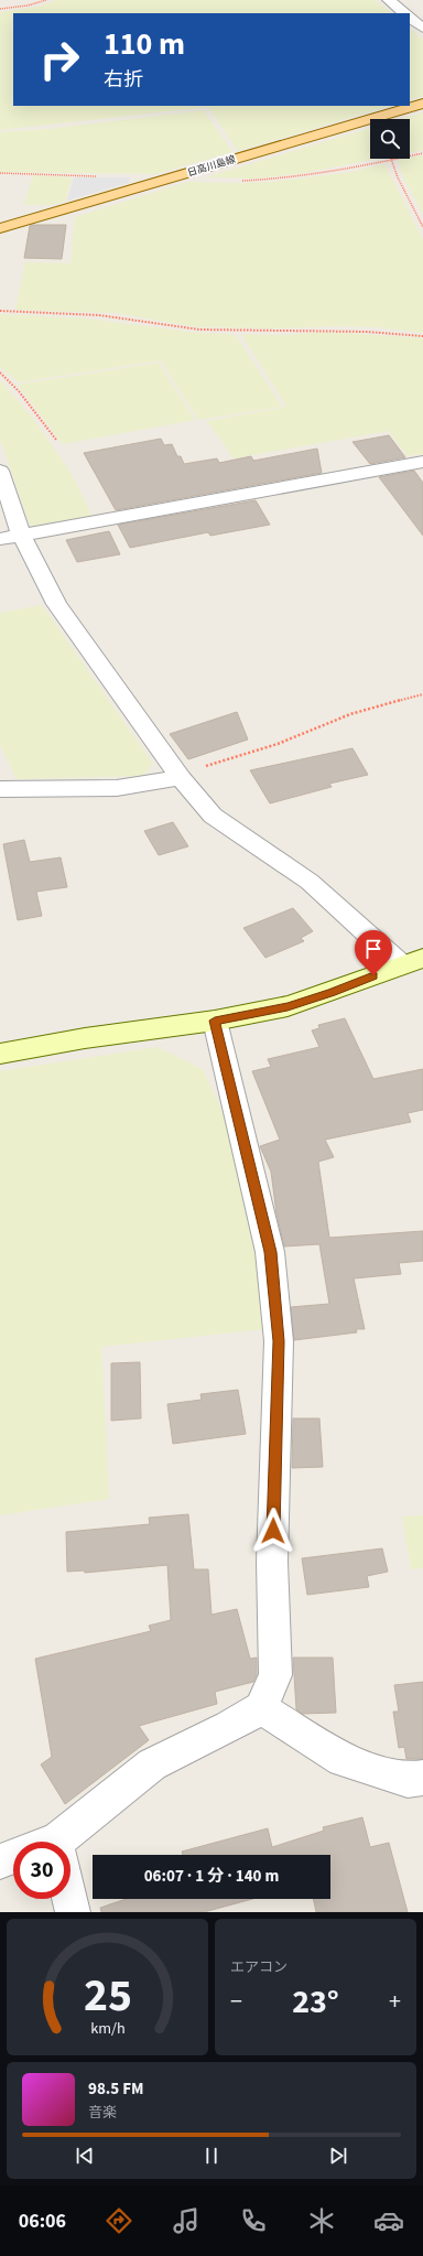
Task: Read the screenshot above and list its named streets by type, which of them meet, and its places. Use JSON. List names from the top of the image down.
{
  "streets": {
    "main road": ["日高川島線"]
  },
  "page": {
    "turn": ["110 m", "右折"],
    "limit": "30",
    "trip": "06:07 · 1 分 · 140 m",
    "tile": "エアコン",
    "heat": ["−", "23°", "+"],
    "song": ["98.5 FM", "音楽"],
    "tabs": "06:06",
    "gauge": ["25", "km/h"]
  }
}
